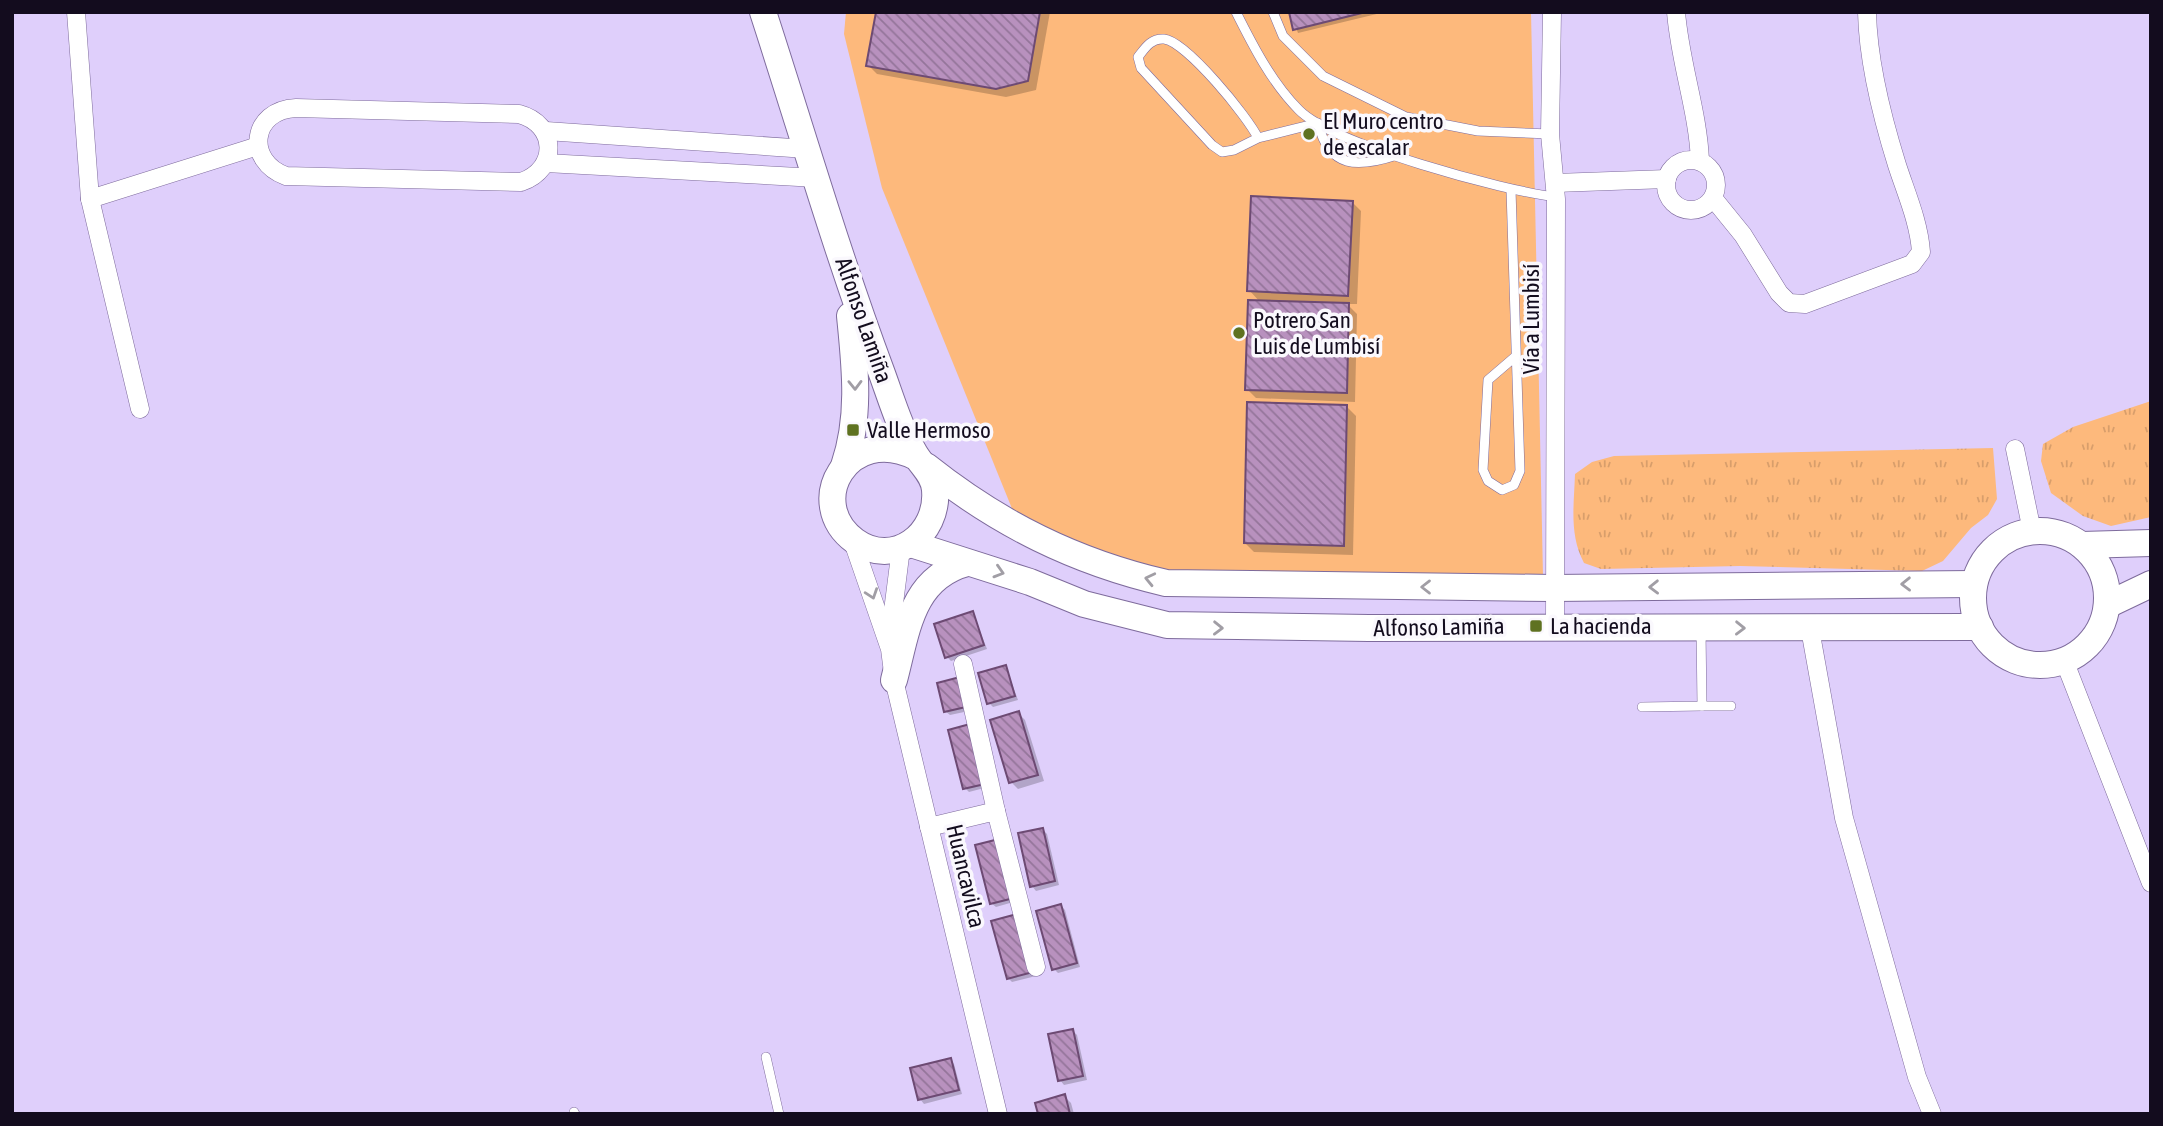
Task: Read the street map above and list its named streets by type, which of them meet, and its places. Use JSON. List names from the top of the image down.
{
  "streets": {
    "street": ["Vía a Lumbisí", "Alfonso Lamiña", "Huancavilca"]
  },
  "crossings": [
    ["Vía a Lumbisí", "Alfonso Lamiña"],
    ["Alfonso Lamiña", "Huancavilca"]
  ],
  "places": {
    "other": ["El Muro centro de escalar", "Potrero San Luis de Lumbisí"],
    "transit": ["Valle Hermoso", "La hacienda"]
  }
}
